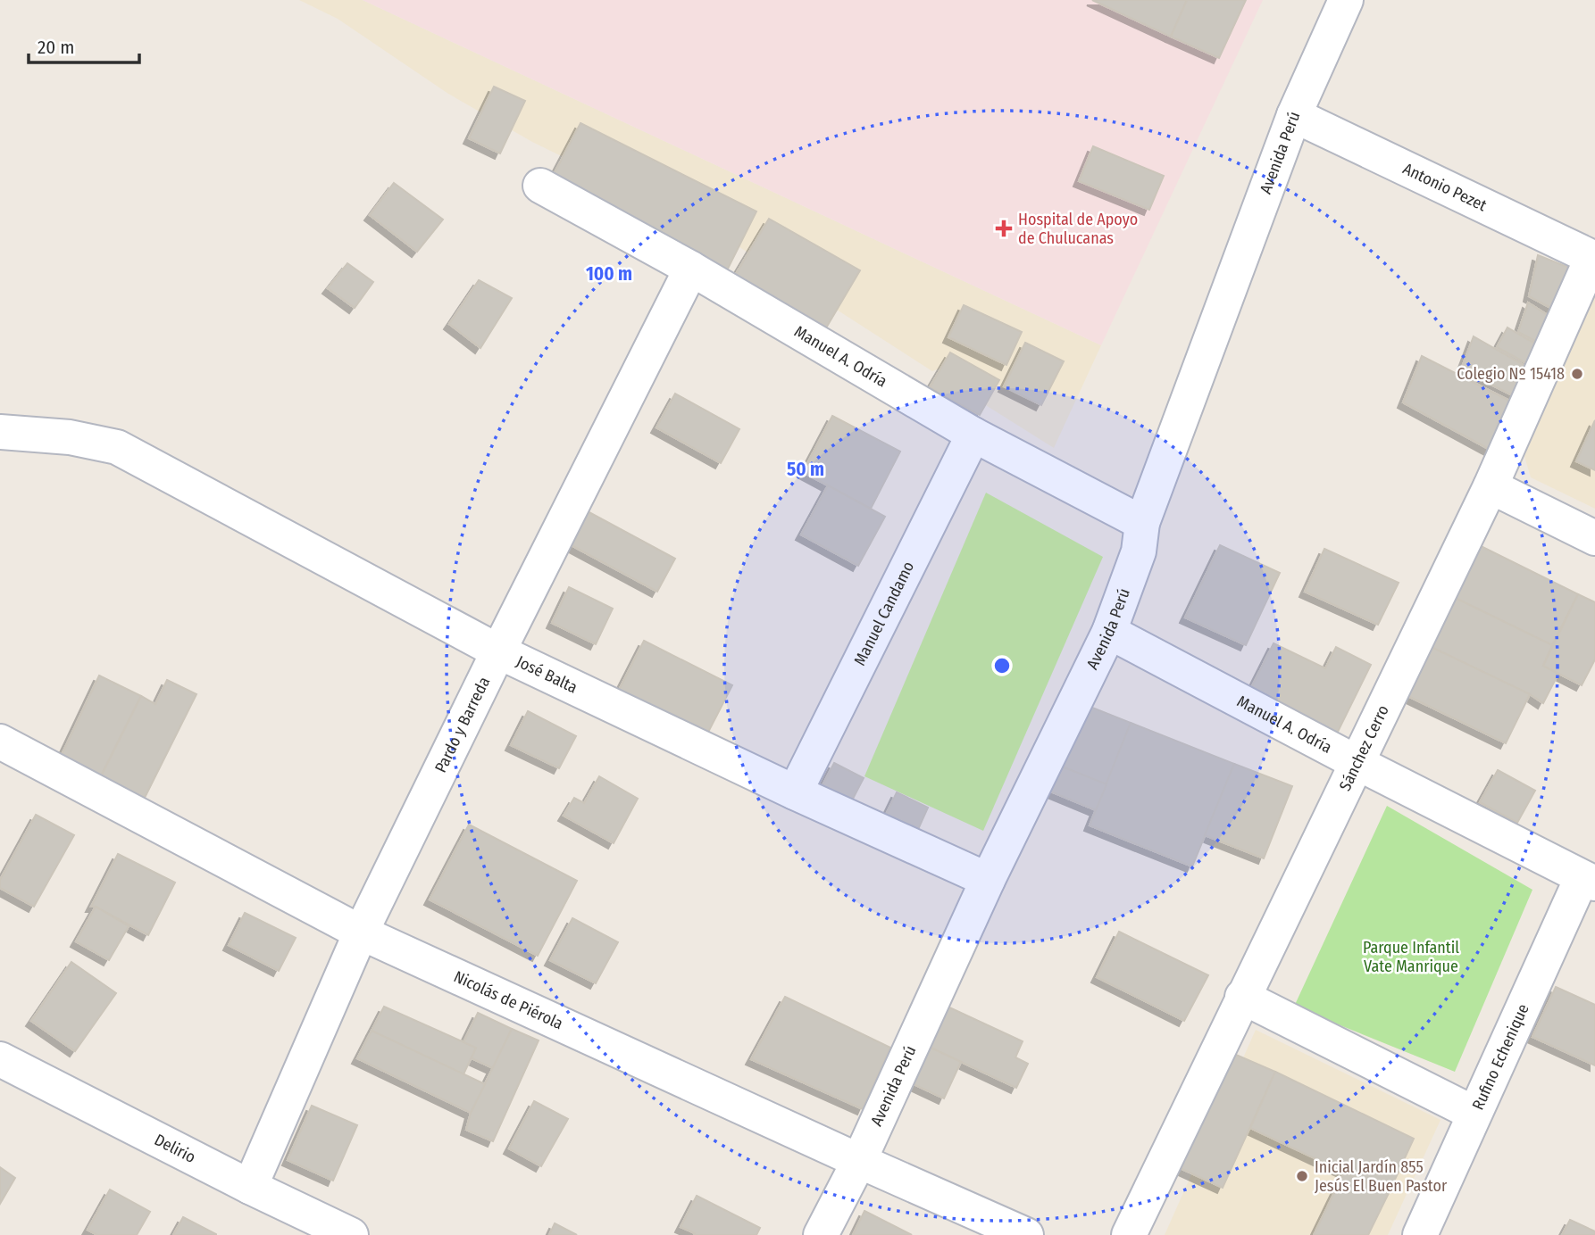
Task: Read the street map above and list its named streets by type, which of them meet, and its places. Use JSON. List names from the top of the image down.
{
  "streets": {
    "street": [
      "Avenida Perú",
      "Antonio Pezet",
      "Manuel A. Odría",
      "Manuel Candamo",
      "José Balta",
      "Pardo y Barreda",
      "Sánchez Cerro",
      "Nicolás de Piérola",
      "Rufino Echenique",
      "Delirio"
    ]
  },
  "crossings": [
    ["Avenida Perú", "Antonio Pezet"],
    ["Avenida Perú", "Manuel A. Odría"],
    ["Avenida Perú", "José Balta"],
    ["Avenida Perú", "Nicolás de Piérola"],
    ["Antonio Pezet", "Sánchez Cerro"],
    ["Manuel A. Odría", "Manuel Candamo"],
    ["Manuel A. Odría", "Pardo y Barreda"],
    ["Manuel A. Odría", "Sánchez Cerro"],
    ["Manuel A. Odría", "Rufino Echenique"],
    ["Manuel Candamo", "José Balta"],
    ["José Balta", "Pardo y Barreda"],
    ["Pardo y Barreda", "Nicolás de Piérola"],
    ["Pardo y Barreda", "Delirio"]
  ],
  "parks": ["Parque Infantil Vate Manrique"],
  "places": {
    "health": ["Hospital de Apoyo de Chulucanas"],
    "other": ["Colegio Nº 15418", "Inicial Jardín 855 Jesús El Buen Pastor"]
  },
  "scale_bar": "20 m",
  "rings": ["100 m", "50 m"]
}
